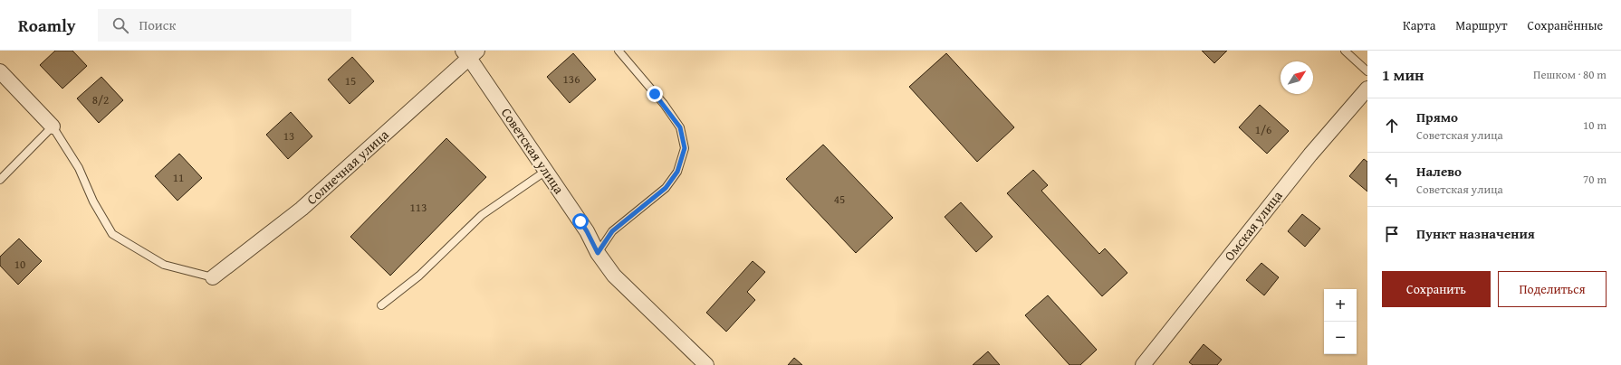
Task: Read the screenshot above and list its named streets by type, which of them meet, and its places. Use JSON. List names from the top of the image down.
{
  "streets": {
    "street": ["Советская улица", "Солнечная улица", "Омская улица"]
  },
  "crossings": [
    ["Советская улица", "Солнечная улица"]
  ],
  "house_numbers": [
    "136",
    "15",
    "8/2",
    "1/6",
    "13",
    "11",
    "45",
    "113",
    "10"
  ],
  "north": "top right",
  "page": {
    "header": "Roamly",
    "search": "Поиск",
    "nav": ["Карта", "Маршрут", "Сохранённые"],
    "heading": ["1 мин", "Пешком · 80 m"],
    "list": [
      ["Прямо", "Советская улица", "10 m"],
      ["Налево", "Советская улица", "70 m"],
      "Пункт назначения"
    ],
    "buttons": ["Сохранить", "Поделиться"],
    "map_buttons": ["+", "−"]
  }
}
